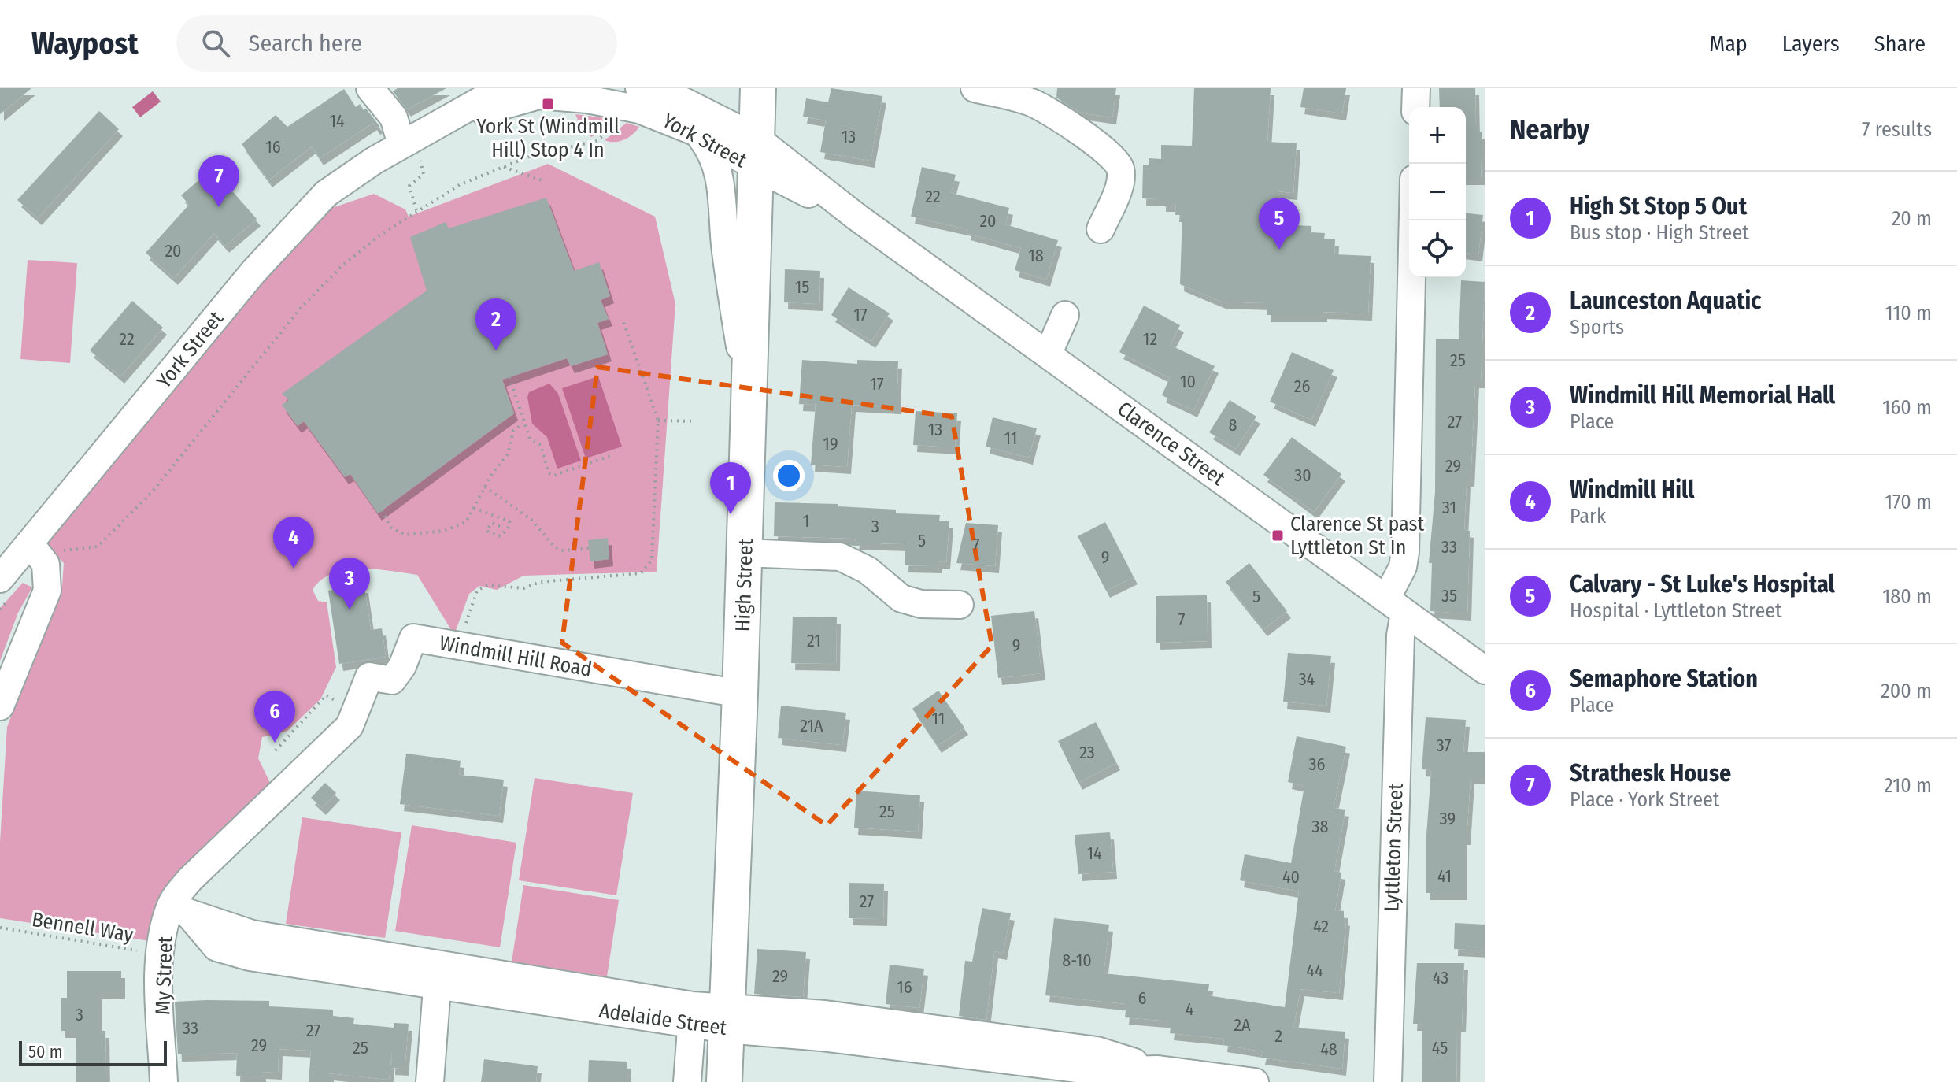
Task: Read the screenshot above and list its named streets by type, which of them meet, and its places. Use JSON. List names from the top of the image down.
{
  "streets": {
    "main road": ["High Street"],
    "street": [
      "York Street",
      "Clarence Street",
      "Windmill Hill Road",
      "Lyttleton Street",
      "My Street",
      "Adelaide Street"
    ],
    "path": ["Bennell Way"]
  },
  "crossings": [
    ["York Street", "Clarence Street"],
    ["York Street", "High Street"],
    ["Clarence Street", "High Street"],
    ["Clarence Street", "Lyttleton Street"],
    ["High Street", "Windmill Hill Road"],
    ["High Street", "Adelaide Street"],
    ["Bennell Way", "My Street"],
    ["My Street", "Adelaide Street"]
  ],
  "places": {
    "transit": ["York St (Windmill Hill) Stop 4 In", "Clarence St past Lyttleton St In"]
  },
  "house_numbers": [
    "14",
    "13",
    "16",
    "22",
    "20",
    "20",
    "18",
    "15",
    "17",
    "22",
    "12",
    "25",
    "10",
    "17",
    "26",
    "27",
    "8",
    "13",
    "11",
    "19",
    "29",
    "30",
    "31",
    "1",
    "3",
    "5",
    "7",
    "33",
    "9",
    "35",
    "5",
    "7",
    "21",
    "9",
    "34",
    "11",
    "21A",
    "37",
    "23",
    "36",
    "25",
    "39",
    "38",
    "14",
    "41",
    "40",
    "27",
    "42",
    "8-10",
    "44",
    "29",
    "43",
    "16",
    "6",
    "4",
    "3",
    "2A",
    "33",
    "27",
    "2",
    "29",
    "25",
    "45",
    "48"
  ],
  "scale_bar": "50 m",
  "page": {
    "header": "Waypost",
    "search": "Search here",
    "nav": ["Map", "Layers", "Share"],
    "heading": ["Nearby", "7 results"],
    "map_buttons": ["+", "−"],
    "pins": [
      "7",
      "5",
      "2",
      "1",
      "4",
      "3",
      "6"
    ],
    "list": [
      {
        "mark": "1",
        "name": "High St Stop 5 Out",
        "note": "Bus stop · High Street",
        "value": "20 m"
      },
      {
        "mark": "2",
        "name": "Launceston Aquatic",
        "note": "Sports",
        "value": "110 m"
      },
      {
        "mark": "3",
        "name": "Windmill Hill Memorial Hall",
        "note": "Place",
        "value": "160 m"
      },
      {
        "mark": "4",
        "name": "Windmill Hill",
        "note": "Park",
        "value": "170 m"
      },
      {
        "mark": "5",
        "name": "Calvary - St Luke's Hospital",
        "note": "Hospital · Lyttleton Street",
        "value": "180 m"
      },
      {
        "mark": "6",
        "name": "Semaphore Station",
        "note": "Place",
        "value": "200 m"
      },
      {
        "mark": "7",
        "name": "Strathesk House",
        "note": "Place · York Street",
        "value": "210 m"
      }
    ],
    "scale": "50 m"
  }
}
